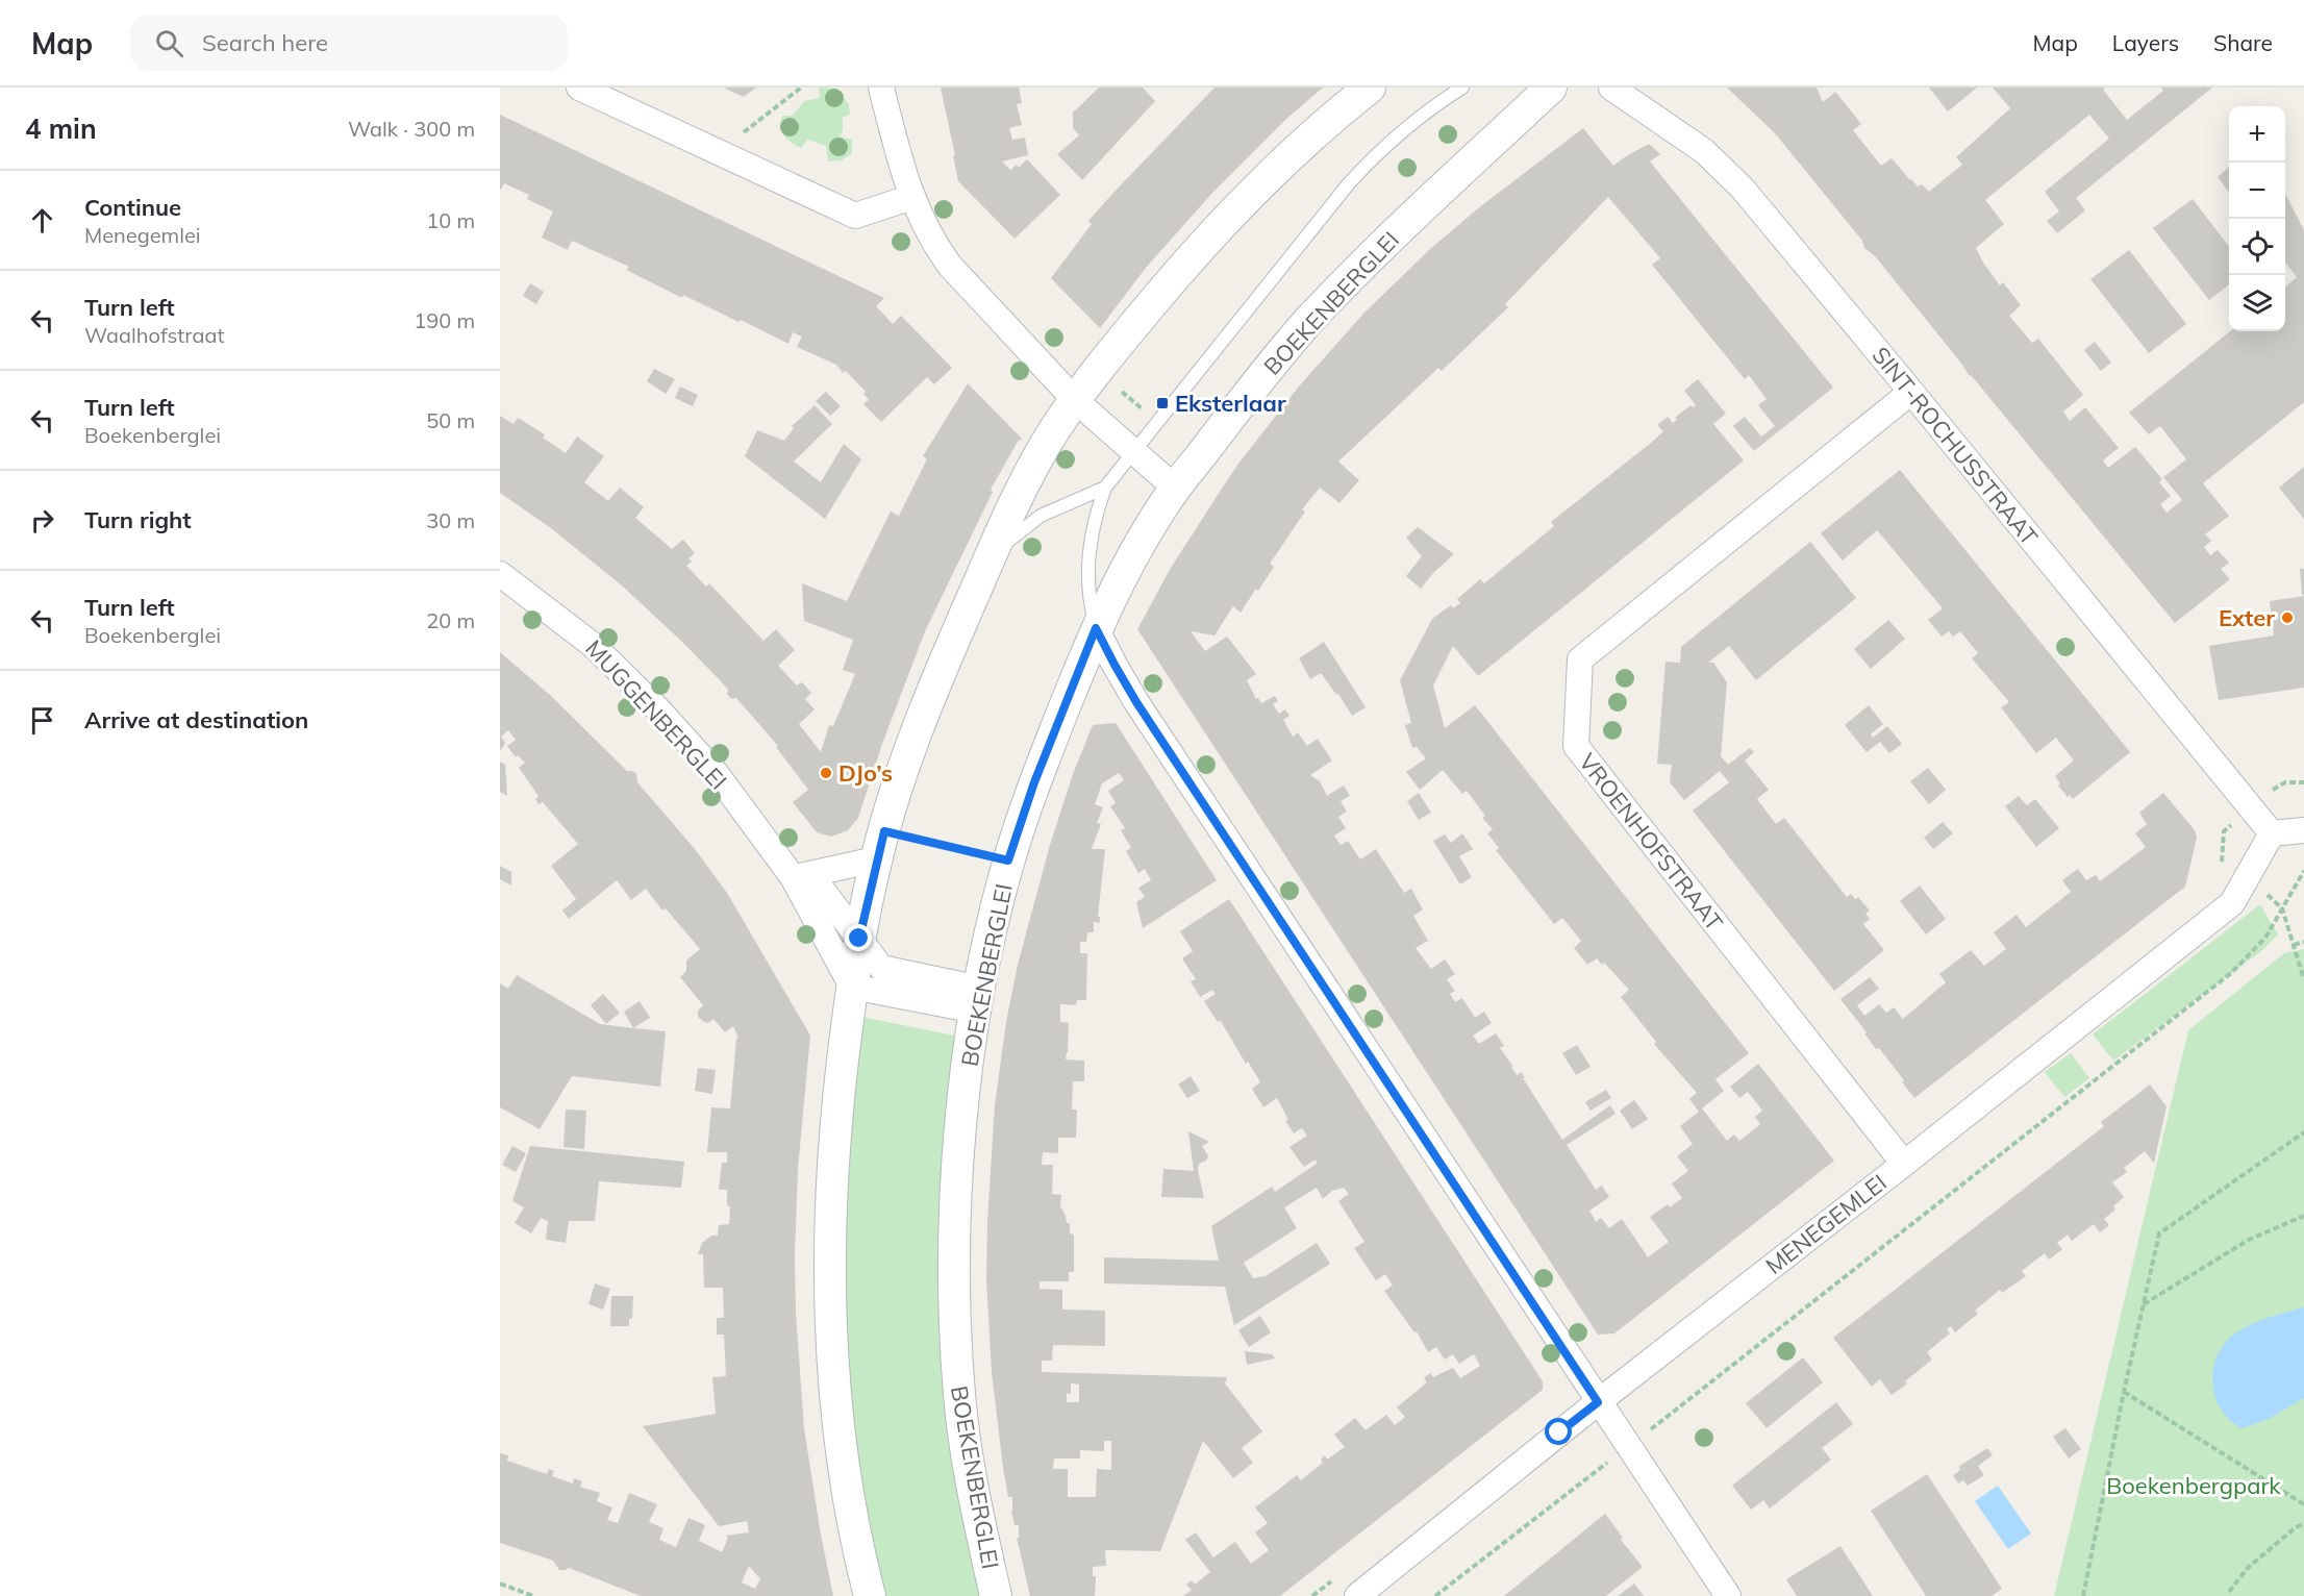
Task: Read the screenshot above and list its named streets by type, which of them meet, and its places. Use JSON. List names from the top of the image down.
{
  "streets": {
    "street": [
      "BOEKENBERGLEI",
      "SINT-ROCHUSSTRAAT",
      "MUGGENBERGLEI",
      "VROENHOFSTRAAT",
      "MENEGEMLEI"
    ]
  },
  "crossings": [
    ["BOEKENBERGLEI", "MUGGENBERGLEI"],
    ["SINT-ROCHUSSTRAAT", "VROENHOFSTRAAT"],
    ["SINT-ROCHUSSTRAAT", "MENEGEMLEI"],
    ["VROENHOFSTRAAT", "MENEGEMLEI"]
  ],
  "parks": ["Boekenbergpark"],
  "places": {
    "transit": ["Eksterlaar"],
    "other": ["Exter", "DJo’s"]
  },
  "page": {
    "header": "Map",
    "search": "Search here",
    "nav": ["Map", "Layers", "Share"],
    "heading": ["4 min", "Walk · 300 m"],
    "map_buttons": ["+", "−"],
    "list": [
      ["Continue", "Menegemlei", "10 m"],
      ["Turn left", "Waalhofstraat", "190 m"],
      ["Turn left", "Boekenberglei", "50 m"],
      ["Turn right", "30 m"],
      ["Turn left", "Boekenberglei", "20 m"],
      "Arrive at destination"
    ]
  }
}
